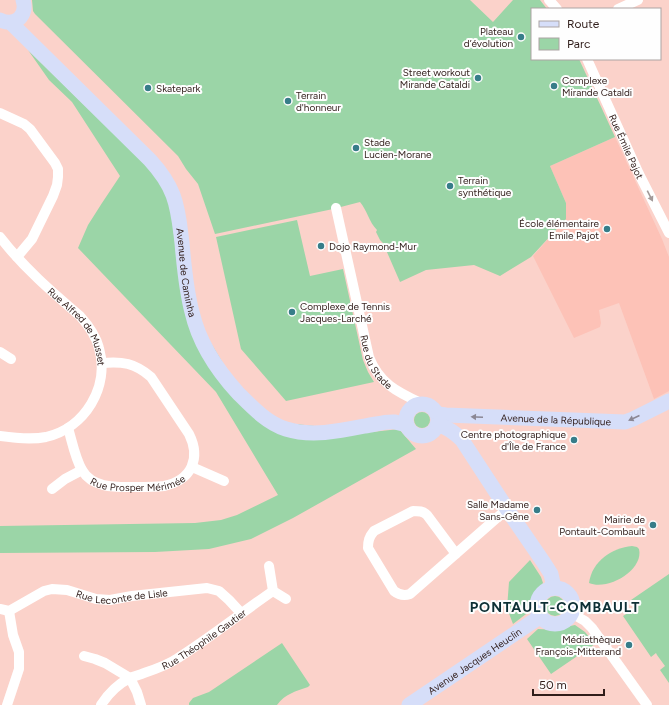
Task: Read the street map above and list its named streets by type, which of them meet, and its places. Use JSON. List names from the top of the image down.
{
  "streets": {
    "street": [
      "Rue Émile Pajot",
      "Avenue de Caminha",
      "Rue Alfred de Musset",
      "Rue du Stade",
      "Avenue de la République",
      "Rue Prosper Mérimée",
      "Rue Leconte de Lisle",
      "Rue Théophile Gautier",
      "Avenue Jacques Heuclin"
    ]
  },
  "crossings": [
    ["Avenue de Caminha", "Rue du Stade"],
    ["Avenue de Caminha", "Avenue de la République"],
    ["Rue Alfred de Musset", "Rue Prosper Mérimée"],
    ["Rue du Stade", "Avenue de la République"],
    ["Rue Leconte de Lisle", "Rue Théophile Gautier"]
  ],
  "one_way": ["Rue Émile Pajot", "Avenue de la République"],
  "districts": ["PONTAULT-COMBAULT"],
  "places": [
    "Plateau d’évolution",
    "Street workout Mirande Cataldi",
    "Complexe Mirande Cataldi",
    "Skatepark",
    "Terrain d'honneur",
    "Stade Lucien-Morane",
    "Terrain synthétique",
    "École élémentaire Emile Pajot",
    "Dojo Raymond-Mur",
    "Complexe de Tennis Jacques-Larché",
    "Centre photographique d'Île de France",
    "Salle Madame Sans-Gêne",
    "Mairie de Pontault-Combault",
    "Médiathèque François-Mitterand"
  ],
  "legend": ["Route", "Parc"],
  "scale_bar": "50 m"
}
